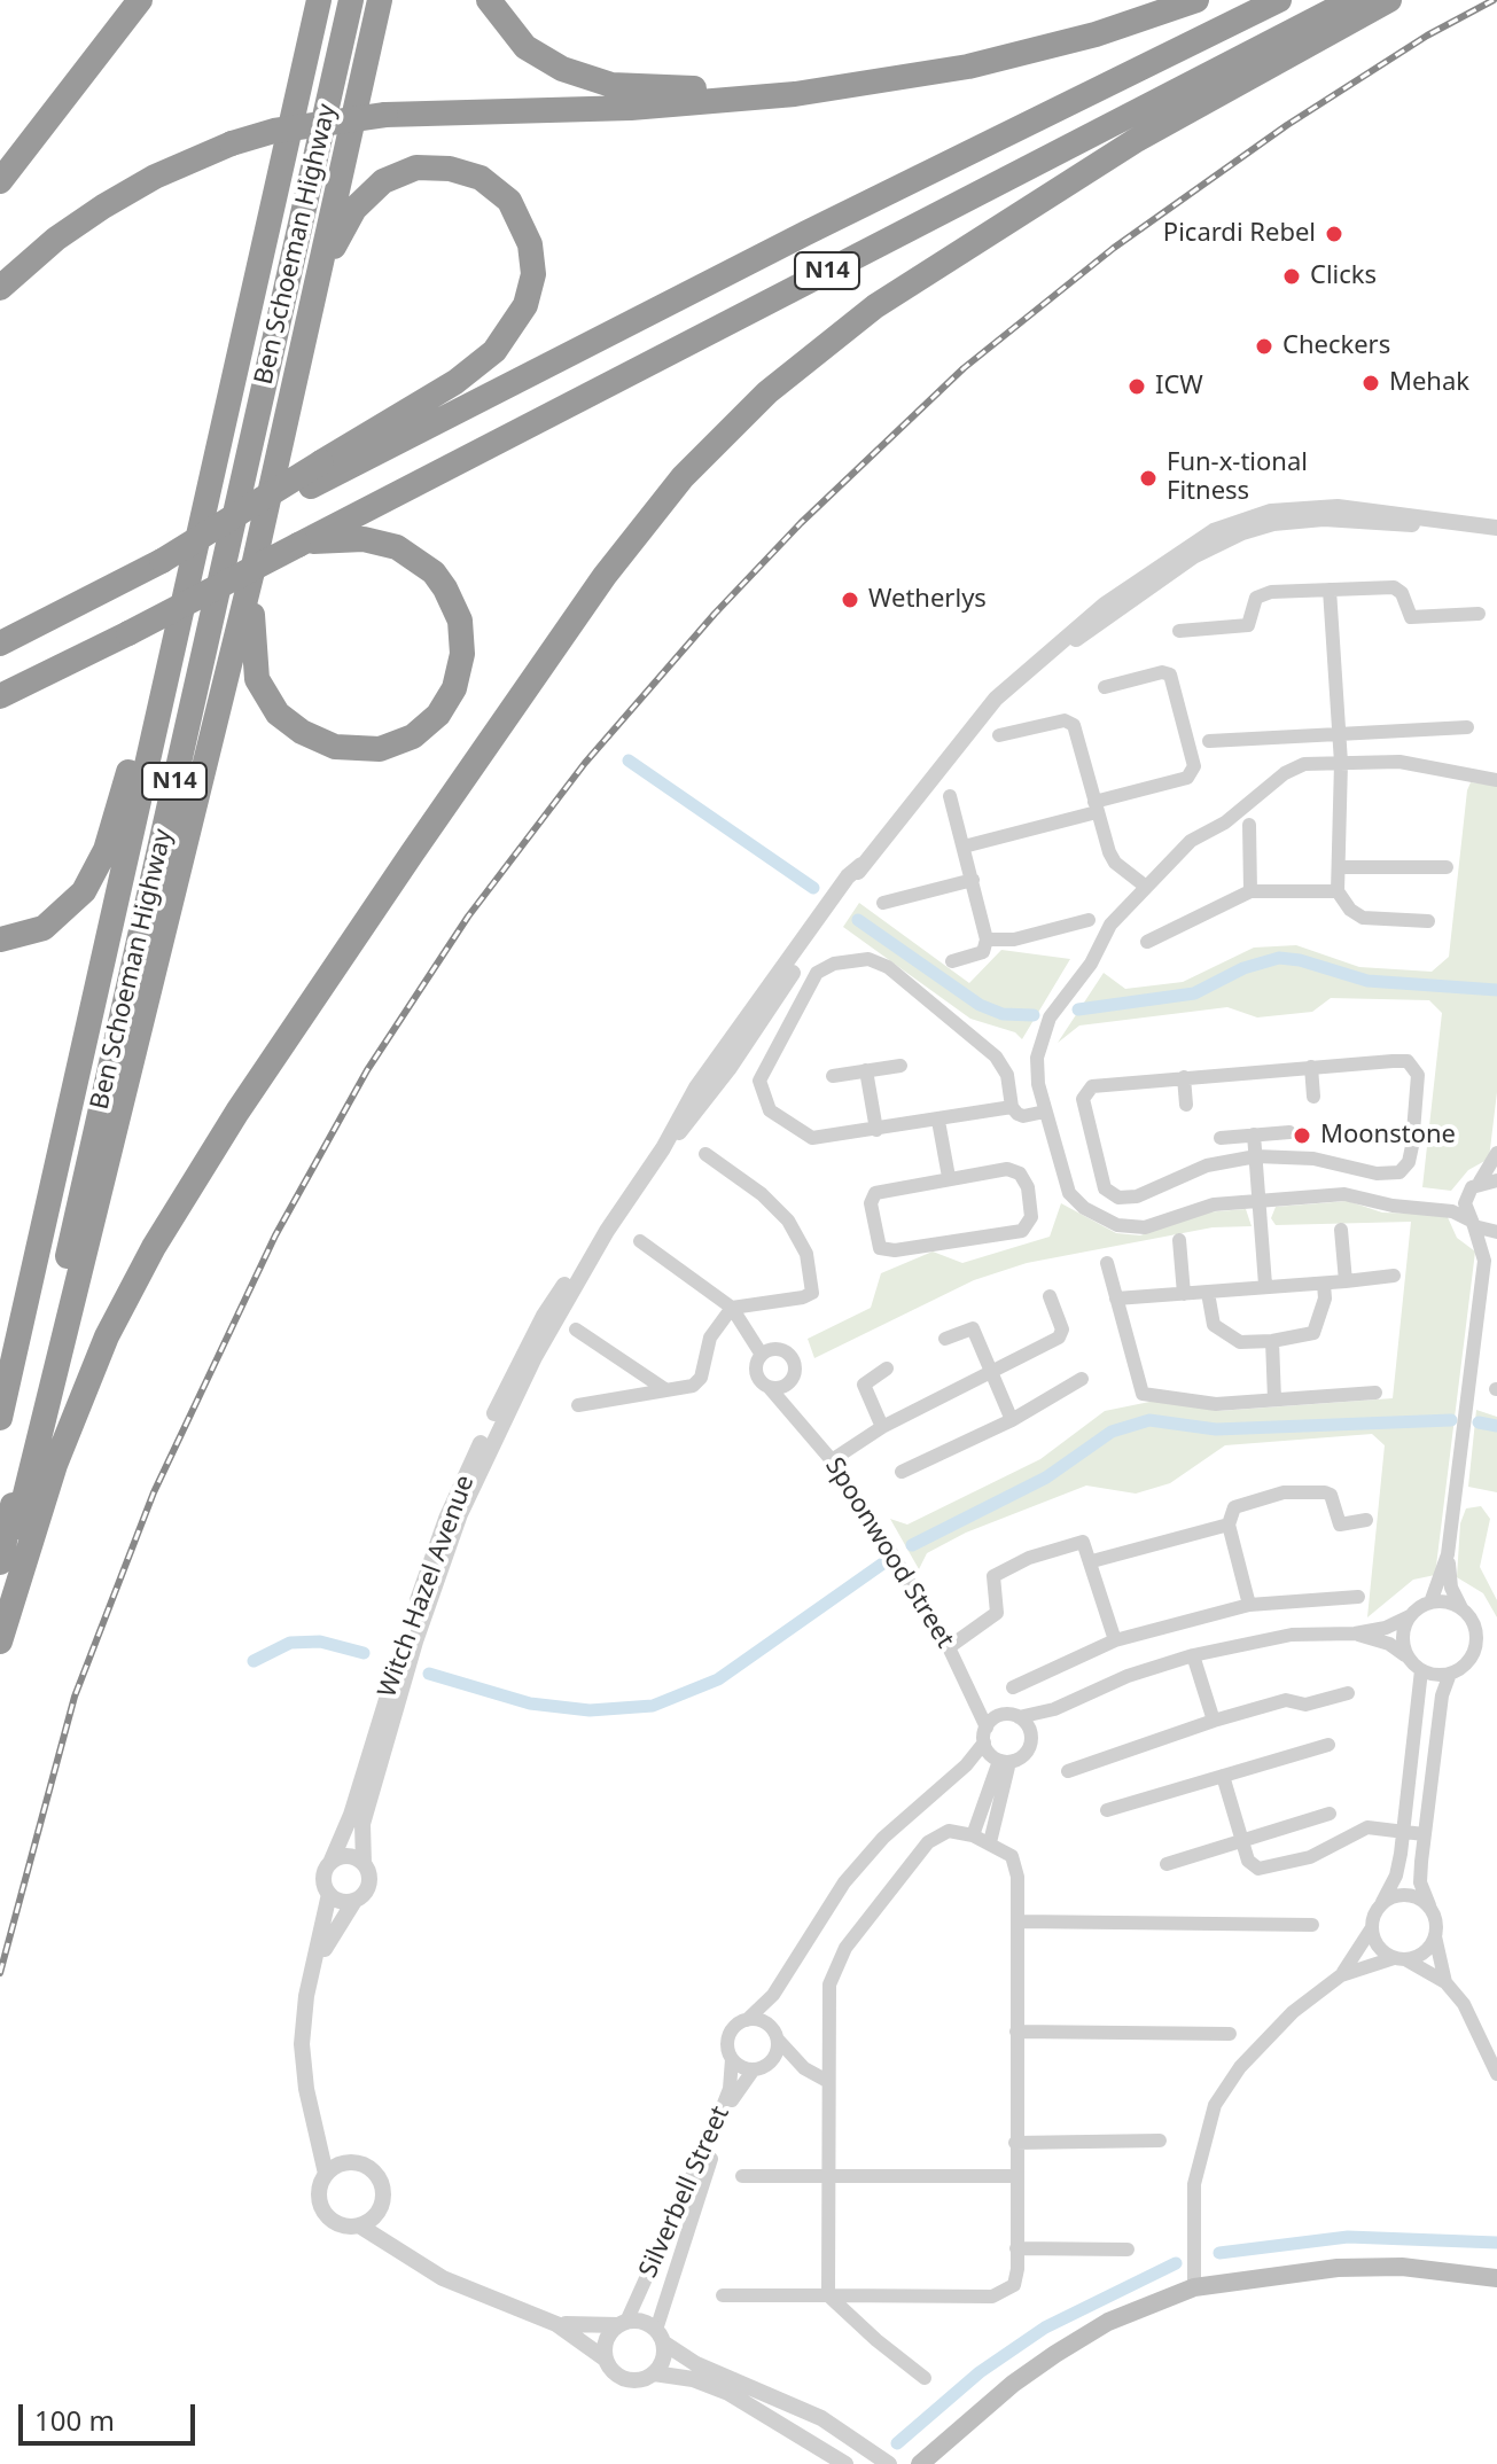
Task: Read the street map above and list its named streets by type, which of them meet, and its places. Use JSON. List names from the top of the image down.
{
  "streets": {
    "highway": ["Ben Schoeman Highway", "N14"],
    "street": ["Spoonwood Street", "Witch Hazel Avenue", "Silverbell Street"]
  },
  "places": [
    "Picardi Rebel",
    "Clicks",
    "Checkers",
    "Mehak",
    "ICW",
    "Fun-x-tional Fitness",
    "Wetherlys",
    "Moonstone"
  ],
  "scale_bar": "100 m"
}
